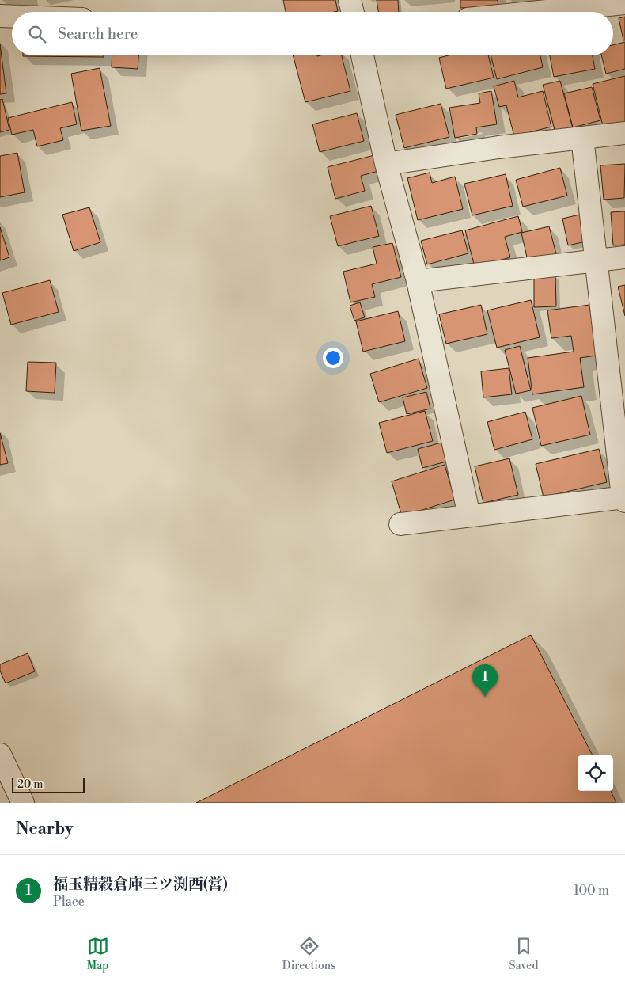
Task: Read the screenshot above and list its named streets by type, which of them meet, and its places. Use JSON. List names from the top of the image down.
{
  "scale_bar": "20 m",
  "page": {
    "search": "Search here",
    "pins": "1",
    "scale": "20 m",
    "heading": "Nearby",
    "list": [
      {
        "mark": "1",
        "name": "福玉精穀倉庫三ツ渕西(営)",
        "note": "Place",
        "value": "100 m"
      }
    ],
    "nav": ["Map", "Directions", "Saved"]
  }
}
